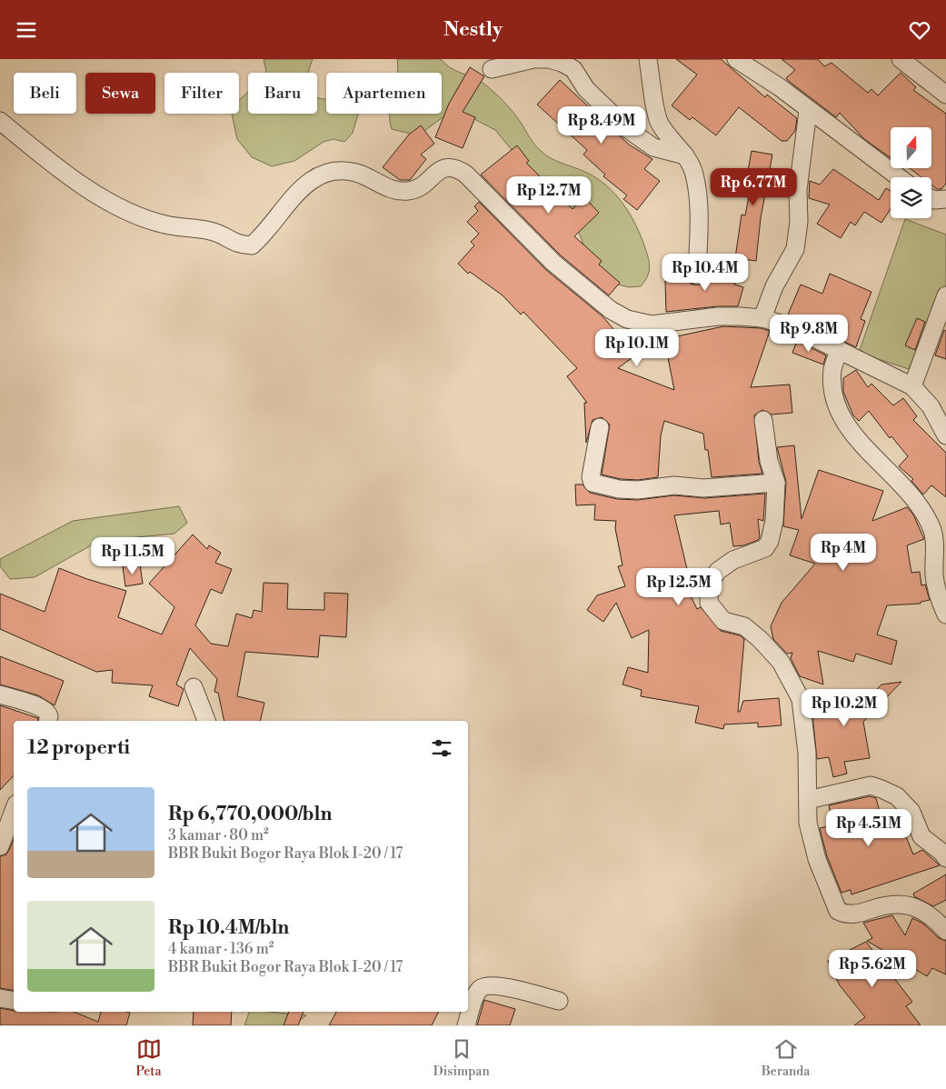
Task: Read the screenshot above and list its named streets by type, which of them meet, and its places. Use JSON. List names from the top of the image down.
{
  "north": "top",
  "page": {
    "header": "Nestly",
    "chip": [
      "Beli",
      "Sewa",
      "Filter",
      "Baru",
      "Apartemen"
    ],
    "price": [
      "Rp 8.49M",
      "Rp 6.77M",
      "Rp 12.7M",
      "Rp 10.4M",
      "Rp 9.8M",
      "Rp 10.1M",
      "Rp 4M",
      "Rp 11.5M",
      "Rp 12.5M",
      "Rp 10.2M",
      "Rp 4.51M",
      "Rp 5.62M"
    ],
    "heading": "12 properti",
    "list": [
      {
        "name": "Rp 6,770,000/bln",
        "note": "3 kamar · 80 m² · BBR Bukit Bogor Raya Blok I-20 / 17"
      },
      {
        "name": "Rp 10.4M/bln",
        "note": "4 kamar · 136 m² · BBR Bukit Bogor Raya Blok I-20 / 17"
      }
    ],
    "tabs": ["Peta", "Disimpan", "Beranda"]
  }
}
